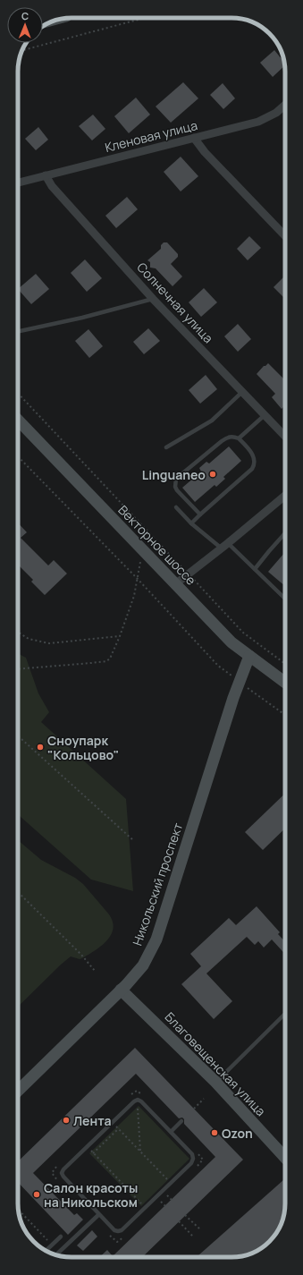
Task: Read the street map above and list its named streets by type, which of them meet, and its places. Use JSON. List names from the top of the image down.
{
  "streets": {
    "main road": ["Векторное шоссе", "Никольский проспект", "Благовещенская улица"],
    "street": ["Кленовая улица", "Солнечная улица"]
  },
  "crossings": [
    ["Кленовая улица", "Солнечная улица"],
    ["Векторное шоссе", "Никольский проспект"],
    ["Никольский проспект", "Благовещенская улица"]
  ],
  "places": [
    "Linguaneo",
    "Сноупарк \"Кольцово\"",
    "Лента",
    "Ozon",
    "Салон красоты на Никольском"
  ],
  "north": "top"
}
